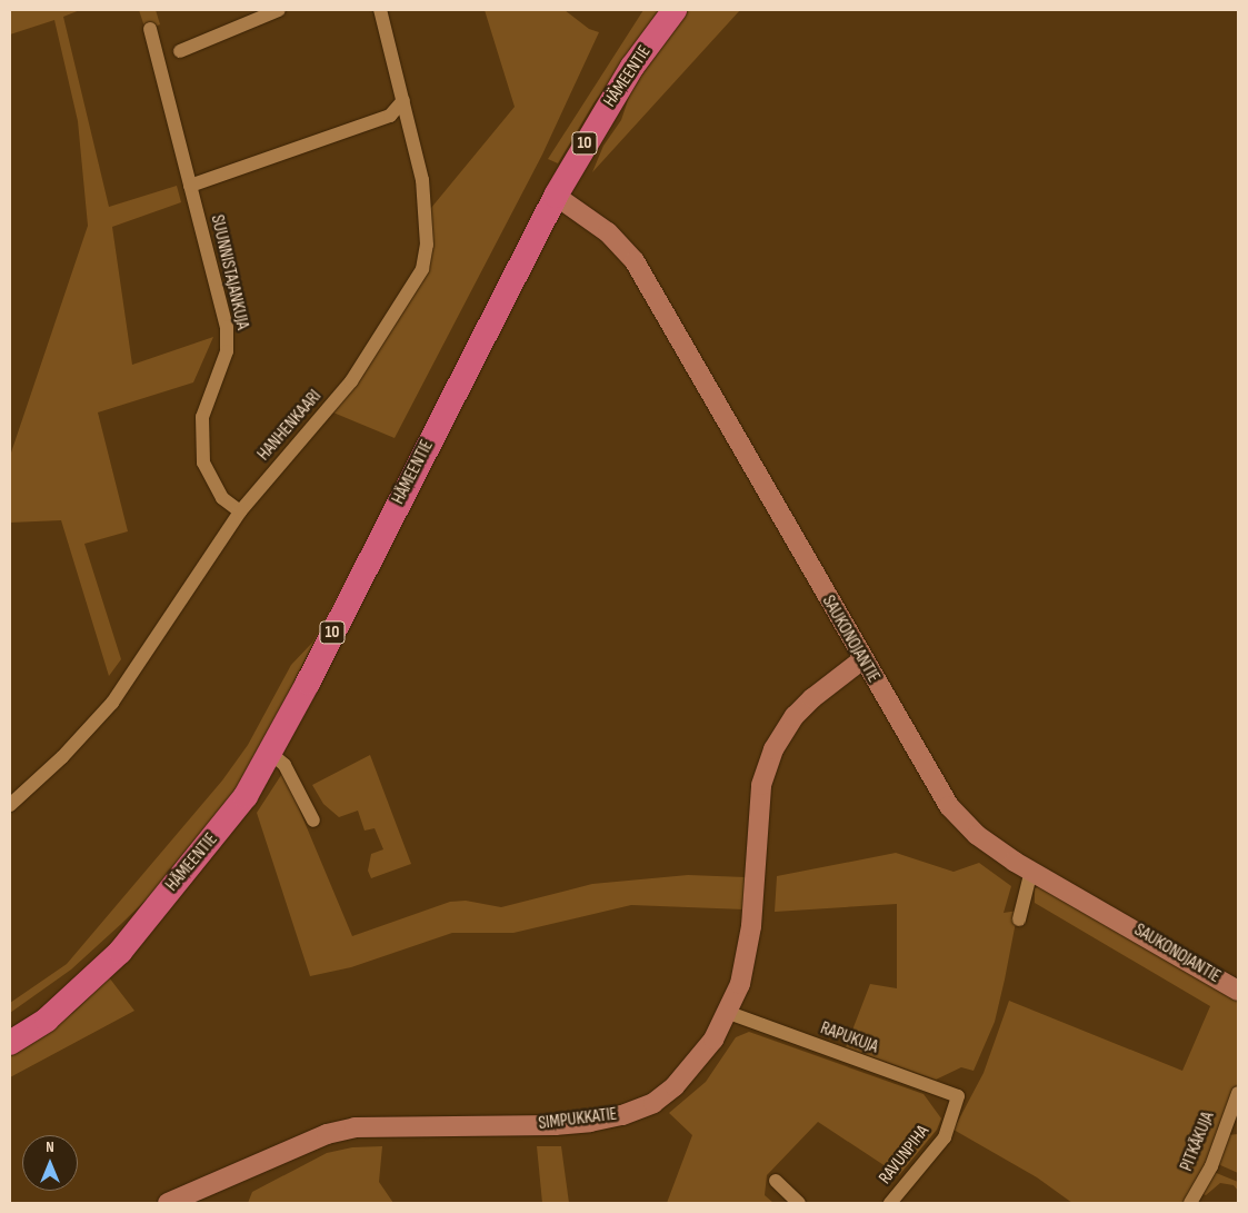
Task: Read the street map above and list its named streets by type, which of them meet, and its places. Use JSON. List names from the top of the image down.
{
  "streets": {
    "highway": ["HÄMEENTIE", "10"],
    "street": [
      "SUUNNISTAJANKUJA",
      "HANHENKAARI",
      "SAUKONOJANTIE",
      "RAPUKUJA",
      "SIMPUKKATIE",
      "PITKÄKUJA",
      "RAVUNPIHA"
    ]
  },
  "crossings": [
    ["HÄMEENTIE", "SAUKONOJANTIE"],
    ["SUUNNISTAJANKUJA", "HANHENKAARI"],
    ["SAUKONOJANTIE", "SIMPUKKATIE"],
    ["RAPUKUJA", "SIMPUKKATIE"],
    ["RAPUKUJA", "RAVUNPIHA"]
  ],
  "north": "top"
}
